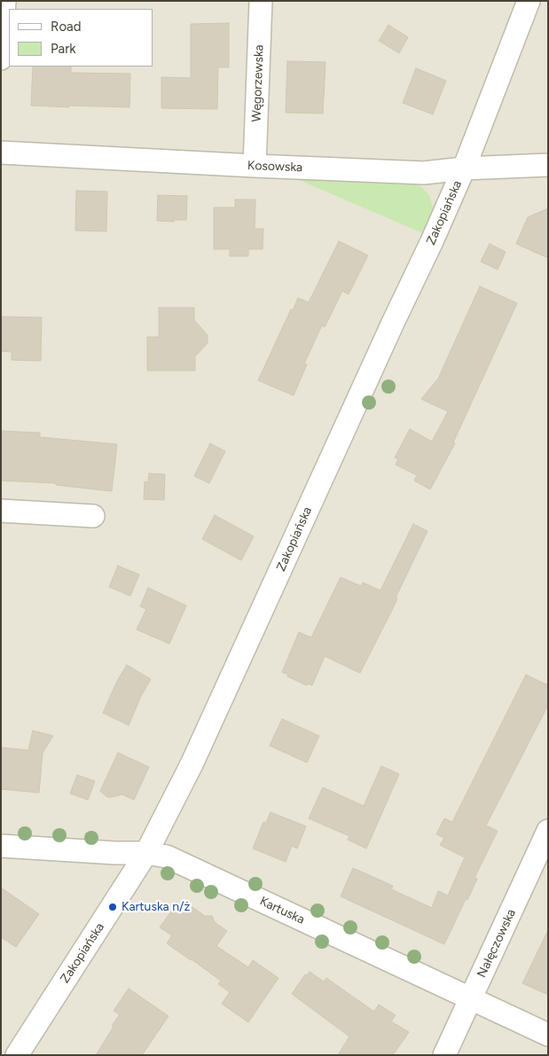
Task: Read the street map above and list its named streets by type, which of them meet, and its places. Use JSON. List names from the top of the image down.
{
  "streets": {
    "street": [
      "Węgorzewska",
      "Kosowska",
      "Zakopiańska",
      "Kartuska",
      "Nałęczowska"
    ]
  },
  "crossings": [
    ["Węgorzewska", "Kosowska"],
    ["Kosowska", "Zakopiańska"],
    ["Zakopiańska", "Kartuska"],
    ["Kartuska", "Nałęczowska"]
  ],
  "places": ["Kartuska n/ż"],
  "legend": ["Road", "Park"]
}
